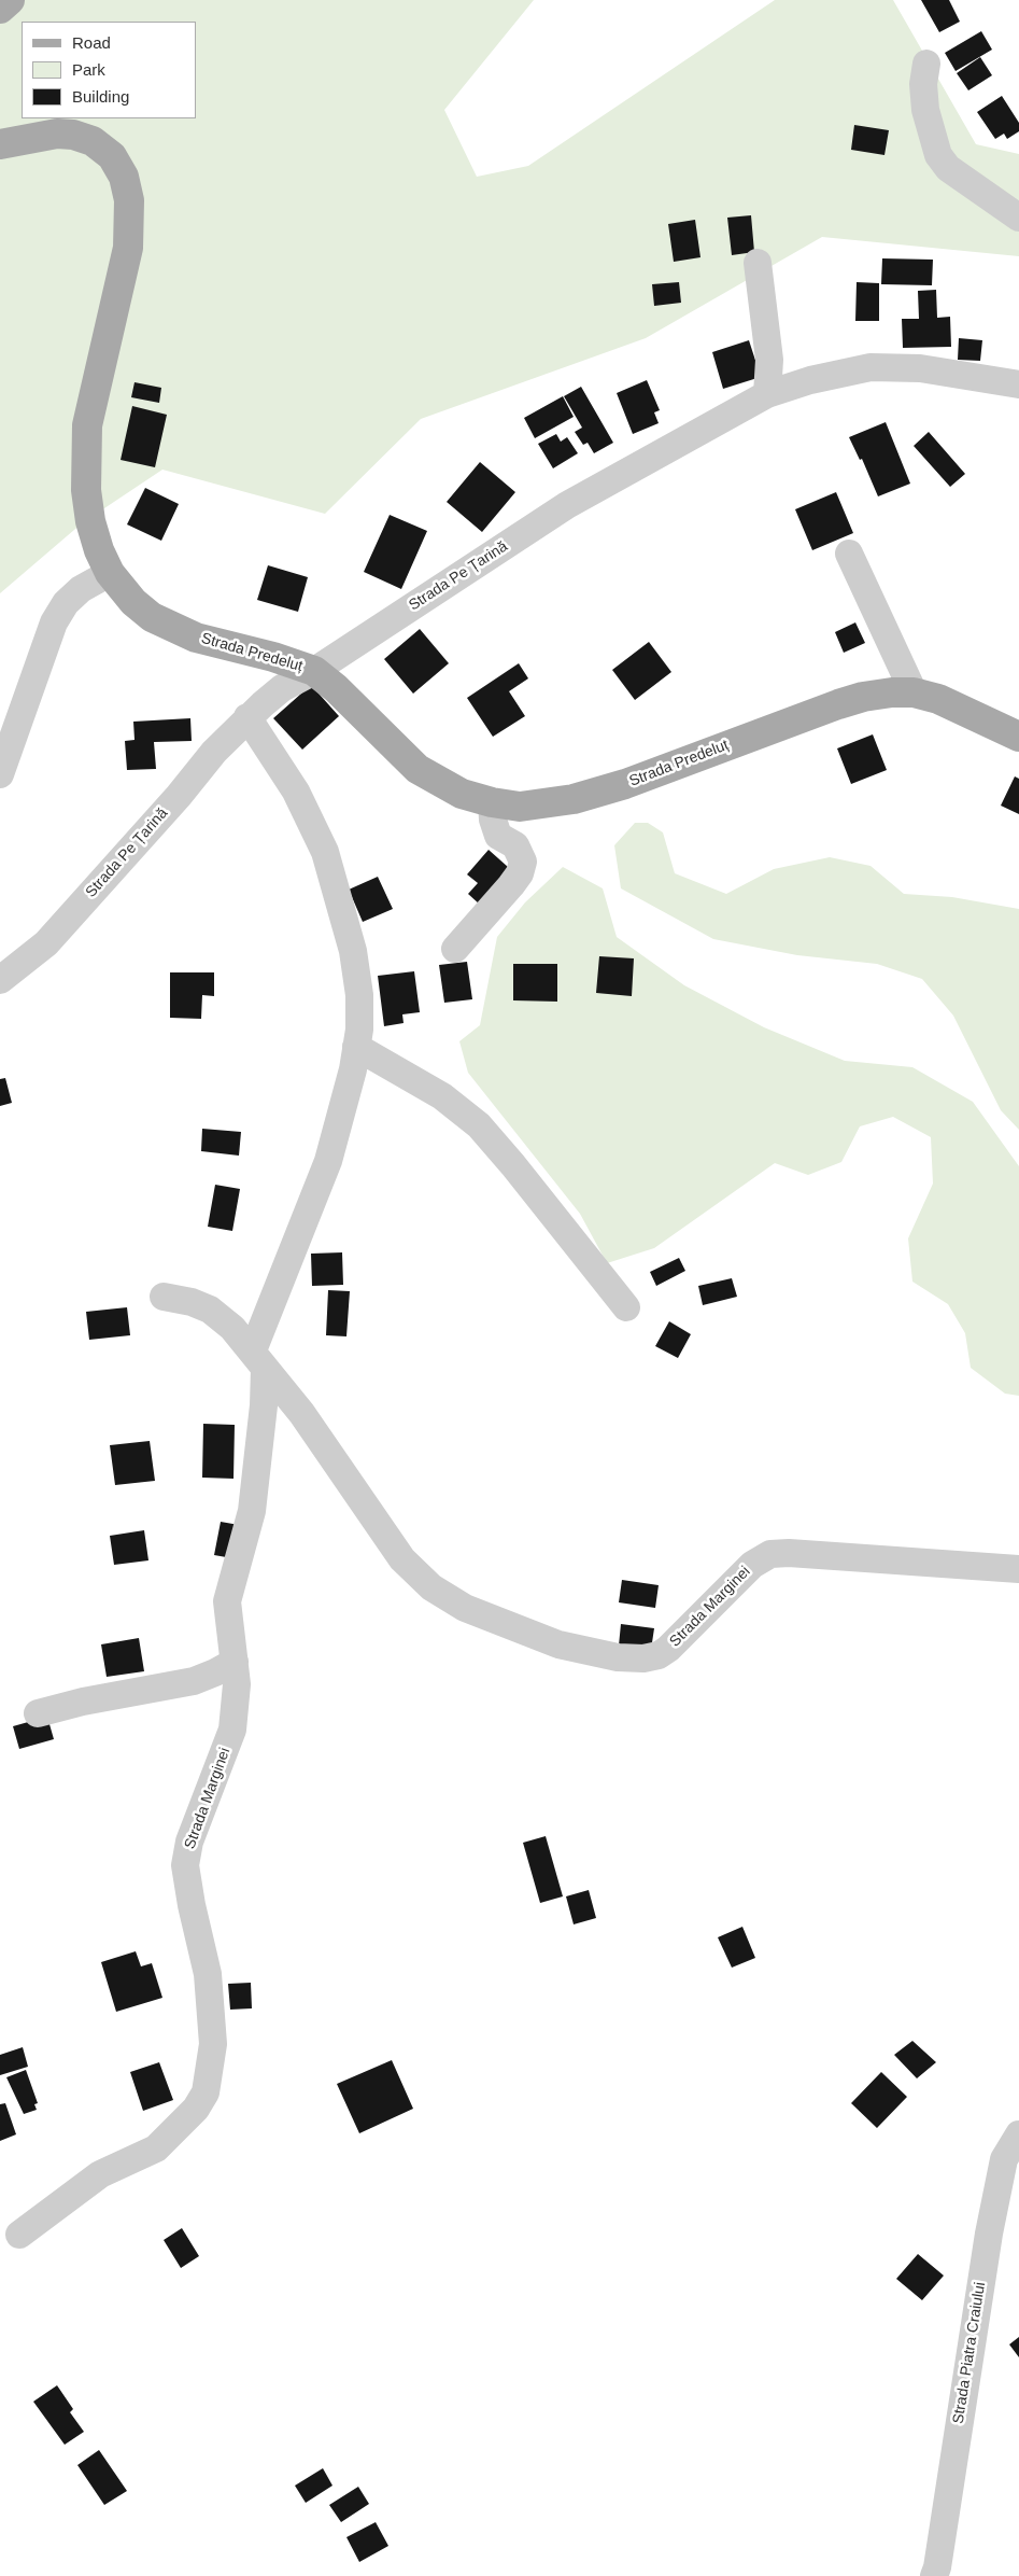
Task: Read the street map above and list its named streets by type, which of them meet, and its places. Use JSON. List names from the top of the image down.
{
  "streets": {
    "main road": ["Strada Predeluț"],
    "street": ["Strada Pe Țarină", "Strada Marginei", "Strada Piatra Craiului"]
  },
  "crossings": [
    ["Strada Pe Țarină", "Strada Predeluț"]
  ],
  "legend": ["Road", "Park", "Building"]
}
